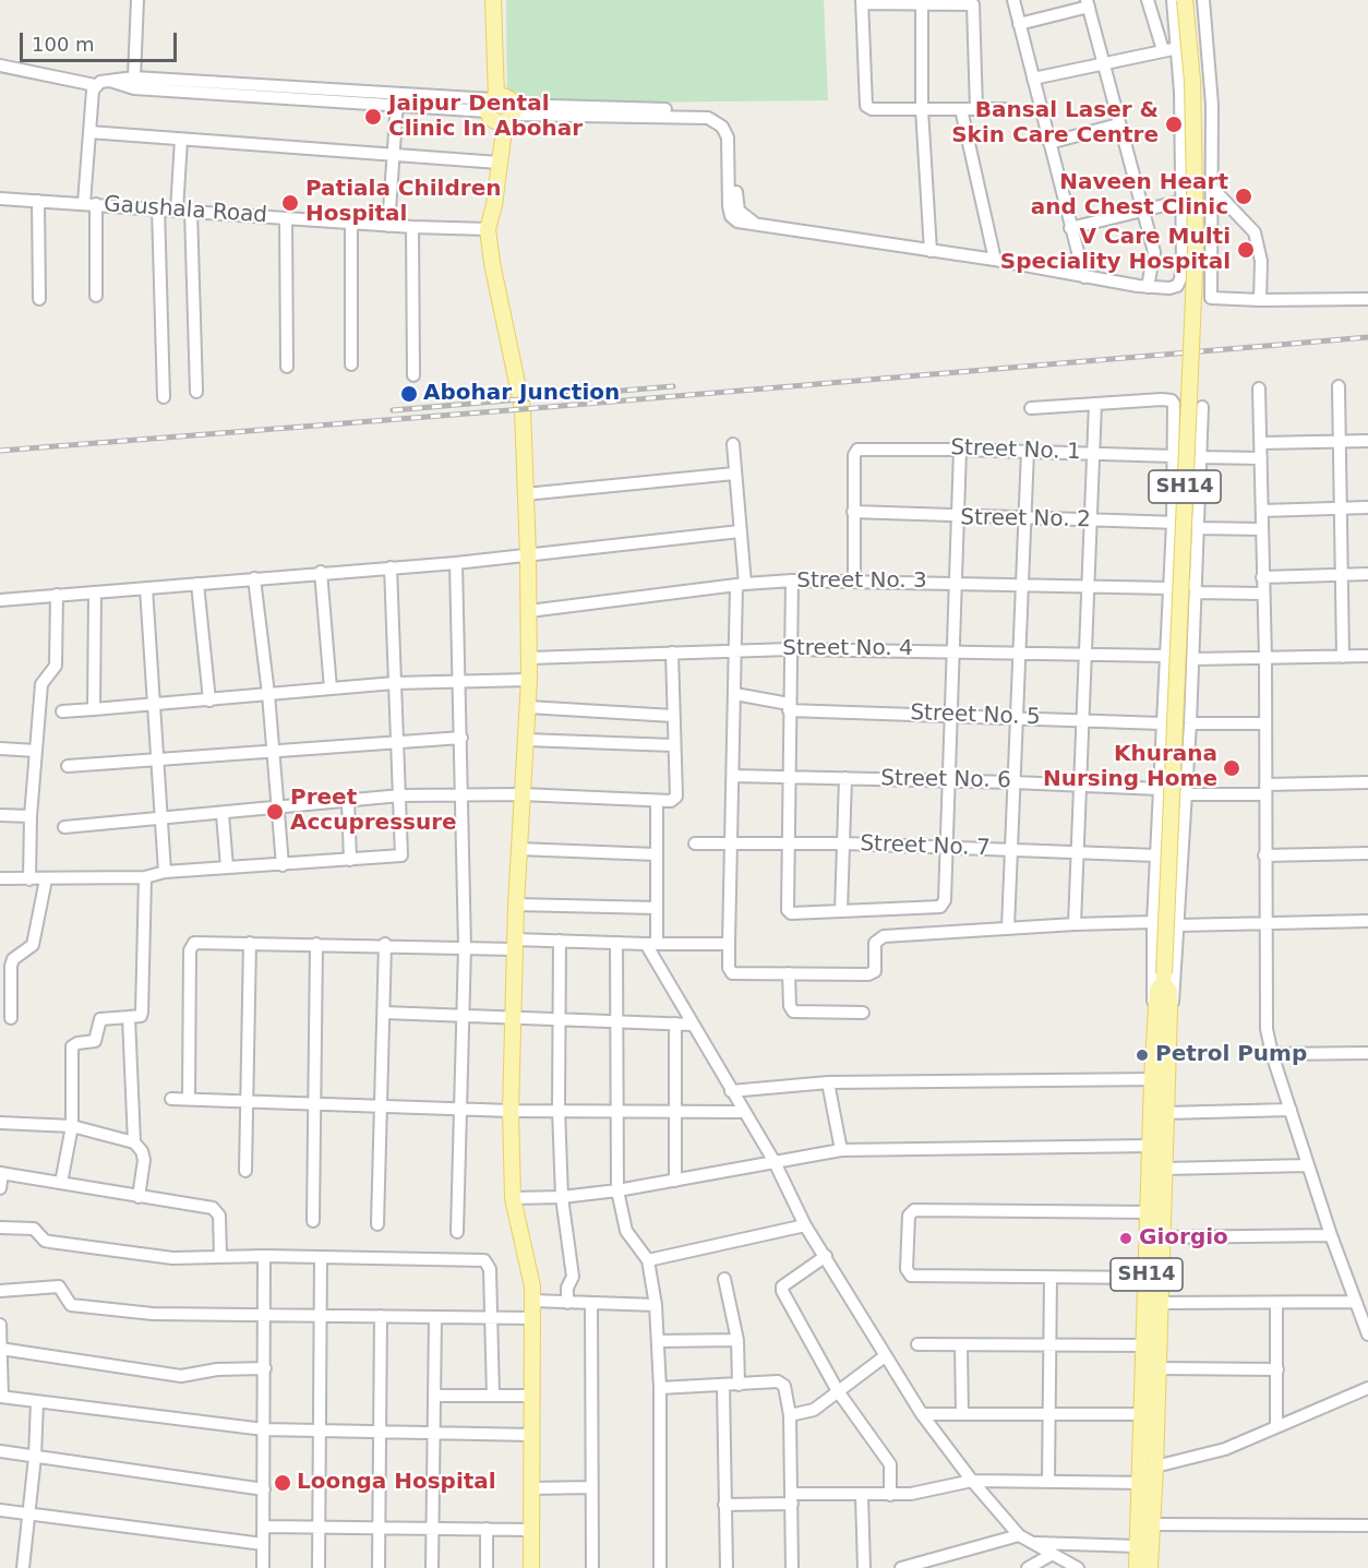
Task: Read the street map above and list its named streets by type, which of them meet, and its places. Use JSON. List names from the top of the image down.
{
  "streets": {
    "main road": ["SH14"],
    "street": [
      "Gaushala Road",
      "Street No. 1",
      "Street No. 2",
      "Street No. 3",
      "Street No. 4",
      "Street No. 5",
      "Street No. 6",
      "Street No. 7"
    ]
  },
  "crossings": [
    ["Street No. 1", "Street No. 2"]
  ],
  "places": [
    "Jaipur Dental Clinic In Abohar",
    "Bansal Laser & Skin Care Centre",
    "Naveen Heart and Chest Clinic",
    "Patiala Children Hospital",
    "V Care Multi Speciality Hospital",
    "Abohar Junction",
    "Khurana Nursing Home",
    "Preet Accupressure",
    "Petrol Pump",
    "Giorgio",
    "Loonga Hospital"
  ],
  "scale_bar": "100 m"
}
